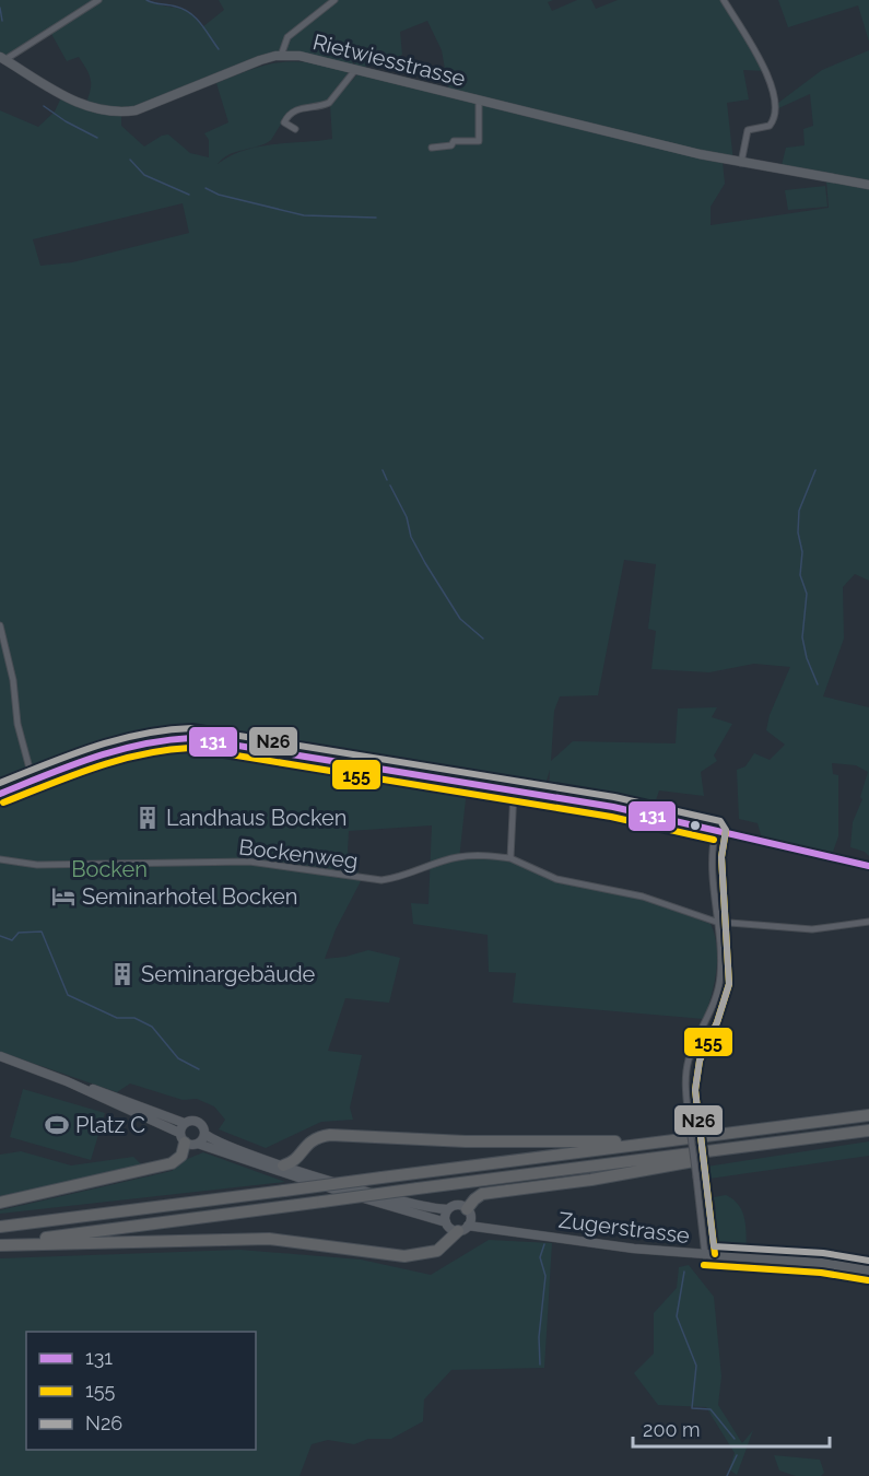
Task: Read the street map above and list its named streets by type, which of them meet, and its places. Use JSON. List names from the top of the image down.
{
  "streets": {
    "main road": ["Rietwiesstrasse", "Zugerstrasse"],
    "street": ["Bockenweg"]
  },
  "parks": ["Bocken"],
  "places": {
    "building": ["Landhaus Bocken", "Seminargebäude"],
    "hotel": ["Seminarhotel Bocken"],
    "sports": ["Platz C"]
  },
  "lines": ["transit line N26", "transit line 131", "transit line 155"],
  "legend": ["131", "155", "N26"],
  "scale_bar": "200 m"
}
